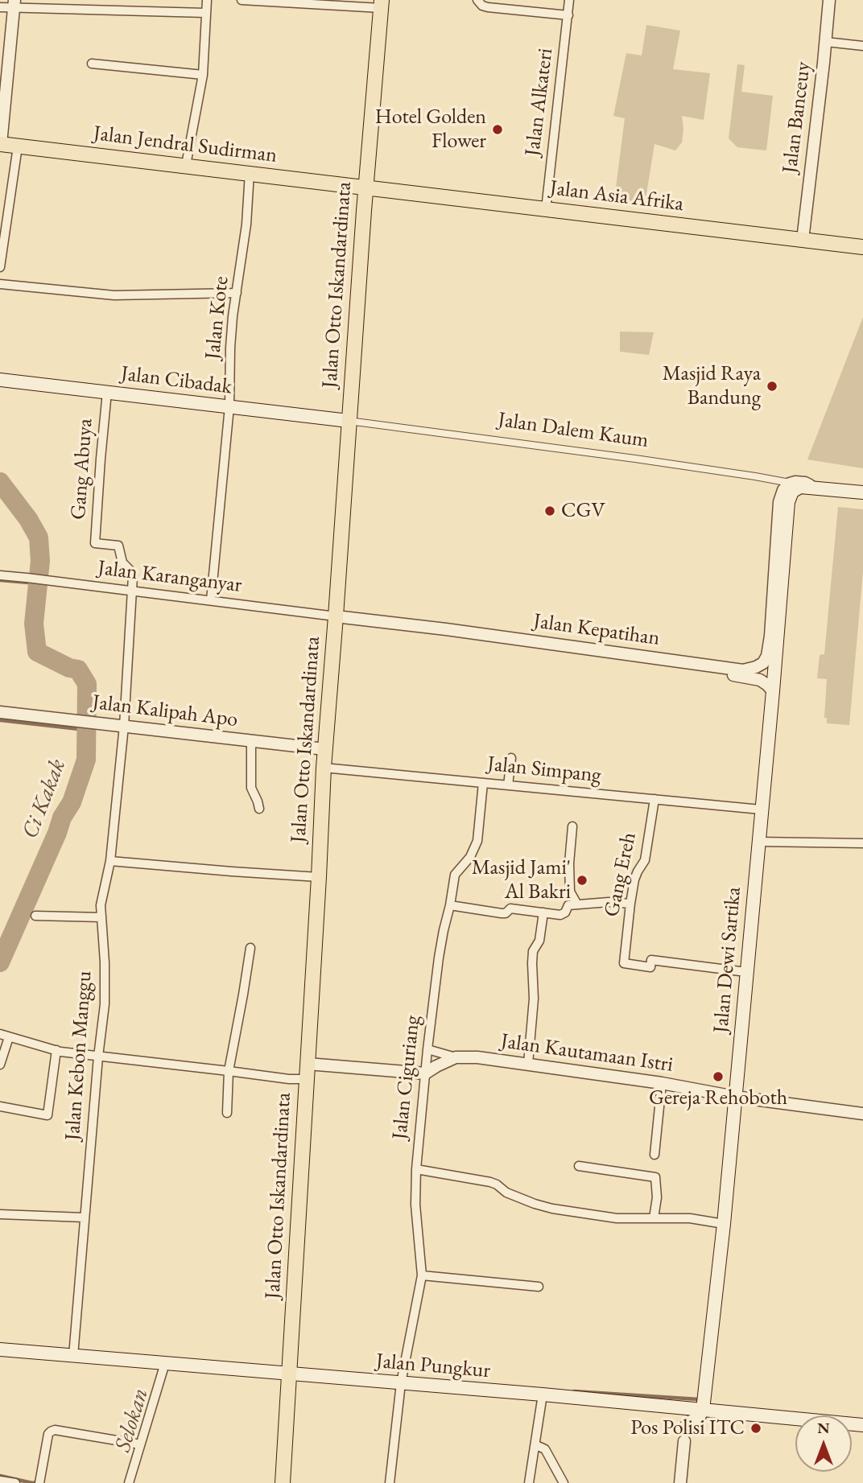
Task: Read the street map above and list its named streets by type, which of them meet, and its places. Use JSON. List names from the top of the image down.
{
  "streets": {
    "main road": [
      "Jalan Jendral Sudirman",
      "Jalan Asia Afrika",
      "Jalan Otto Iskandardinata",
      "Jalan Cibadak",
      "Jalan Dalem Kaum",
      "Jalan Dewi Sartika",
      "Jalan Pungkur"
    ],
    "street": [
      "Jalan Alkateri",
      "Jalan Banceuy",
      "Jalan Kote",
      "Gang Abuya",
      "Jalan Karanganyar",
      "Jalan Kepatihan",
      "Jalan Kalipah Apo",
      "Jalan Simpang",
      "Gang Ereh",
      "Jalan Kautamaan Istri",
      "Jalan Kebon Manggu",
      "Jalan Ciguriang"
    ]
  },
  "crossings": [
    ["Jalan Alkateri", "Jalan Asia Afrika"],
    ["Jalan Banceuy", "Jalan Asia Afrika"],
    ["Jalan Jendral Sudirman", "Jalan Asia Afrika"],
    ["Jalan Jendral Sudirman", "Jalan Otto Iskandardinata"],
    ["Jalan Jendral Sudirman", "Jalan Kote"],
    ["Jalan Asia Afrika", "Jalan Otto Iskandardinata"],
    ["Jalan Otto Iskandardinata", "Jalan Cibadak"],
    ["Jalan Otto Iskandardinata", "Jalan Dalem Kaum"],
    ["Jalan Otto Iskandardinata", "Jalan Karanganyar"],
    ["Jalan Otto Iskandardinata", "Jalan Kepatihan"],
    ["Jalan Otto Iskandardinata", "Jalan Kalipah Apo"],
    ["Jalan Otto Iskandardinata", "Jalan Simpang"],
    ["Jalan Otto Iskandardinata", "Jalan Pungkur"],
    ["Jalan Kote", "Jalan Cibadak"],
    ["Jalan Kote", "Jalan Karanganyar"],
    ["Jalan Cibadak", "Jalan Dalem Kaum"],
    ["Jalan Cibadak", "Gang Abuya"],
    ["Jalan Dalem Kaum", "Jalan Dewi Sartika"],
    ["Gang Abuya", "Jalan Karanganyar"],
    ["Gang Abuya", "Jalan Kebon Manggu"],
    ["Jalan Karanganyar", "Jalan Kepatihan"],
    ["Jalan Karanganyar", "Jalan Kebon Manggu"],
    ["Jalan Kepatihan", "Jalan Dewi Sartika"],
    ["Jalan Kalipah Apo", "Jalan Kebon Manggu"],
    ["Jalan Simpang", "Gang Ereh"],
    ["Jalan Simpang", "Jalan Dewi Sartika"],
    ["Jalan Simpang", "Jalan Ciguriang"],
    ["Gang Ereh", "Jalan Dewi Sartika"],
    ["Jalan Dewi Sartika", "Jalan Kautamaan Istri"],
    ["Jalan Dewi Sartika", "Jalan Pungkur"],
    ["Jalan Kautamaan Istri", "Jalan Ciguriang"],
    ["Jalan Kebon Manggu", "Jalan Pungkur"],
    ["Jalan Ciguriang", "Jalan Pungkur"]
  ],
  "water": ["Ci Kakak", "Selokan"],
  "places": [
    "Hotel Golden Flower",
    "Masjid Raya Bandung",
    "CGV",
    "Masjid Jami' Al Bakri",
    "Gereja Rehoboth",
    "Pos Polisi ITC"
  ],
  "north": "top"
}
